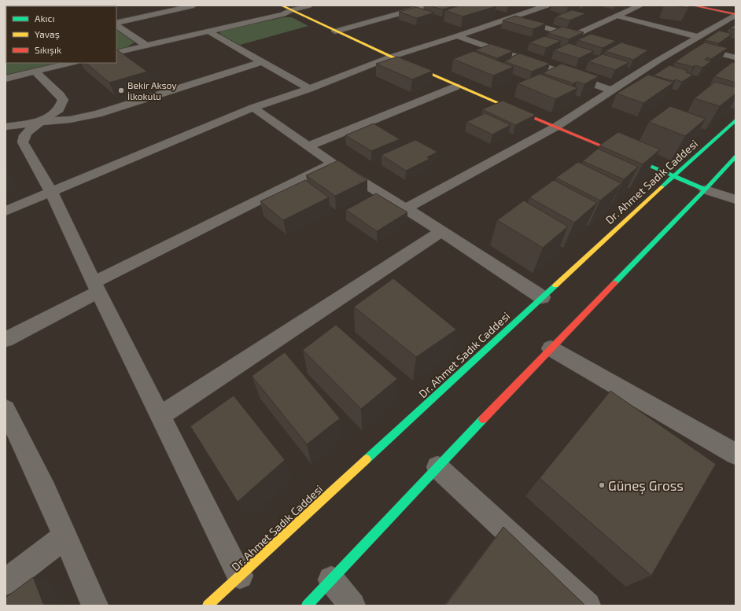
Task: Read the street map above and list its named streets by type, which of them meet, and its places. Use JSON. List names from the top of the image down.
{
  "streets": {
    "street": ["Dr. Ahmet Sadık Caddesi"]
  },
  "places": ["Bekir Aksoy İlkokulu", "Güneş Gross"],
  "legend": ["Akıcı", "Yavaş", "Sıkışık"]
}
